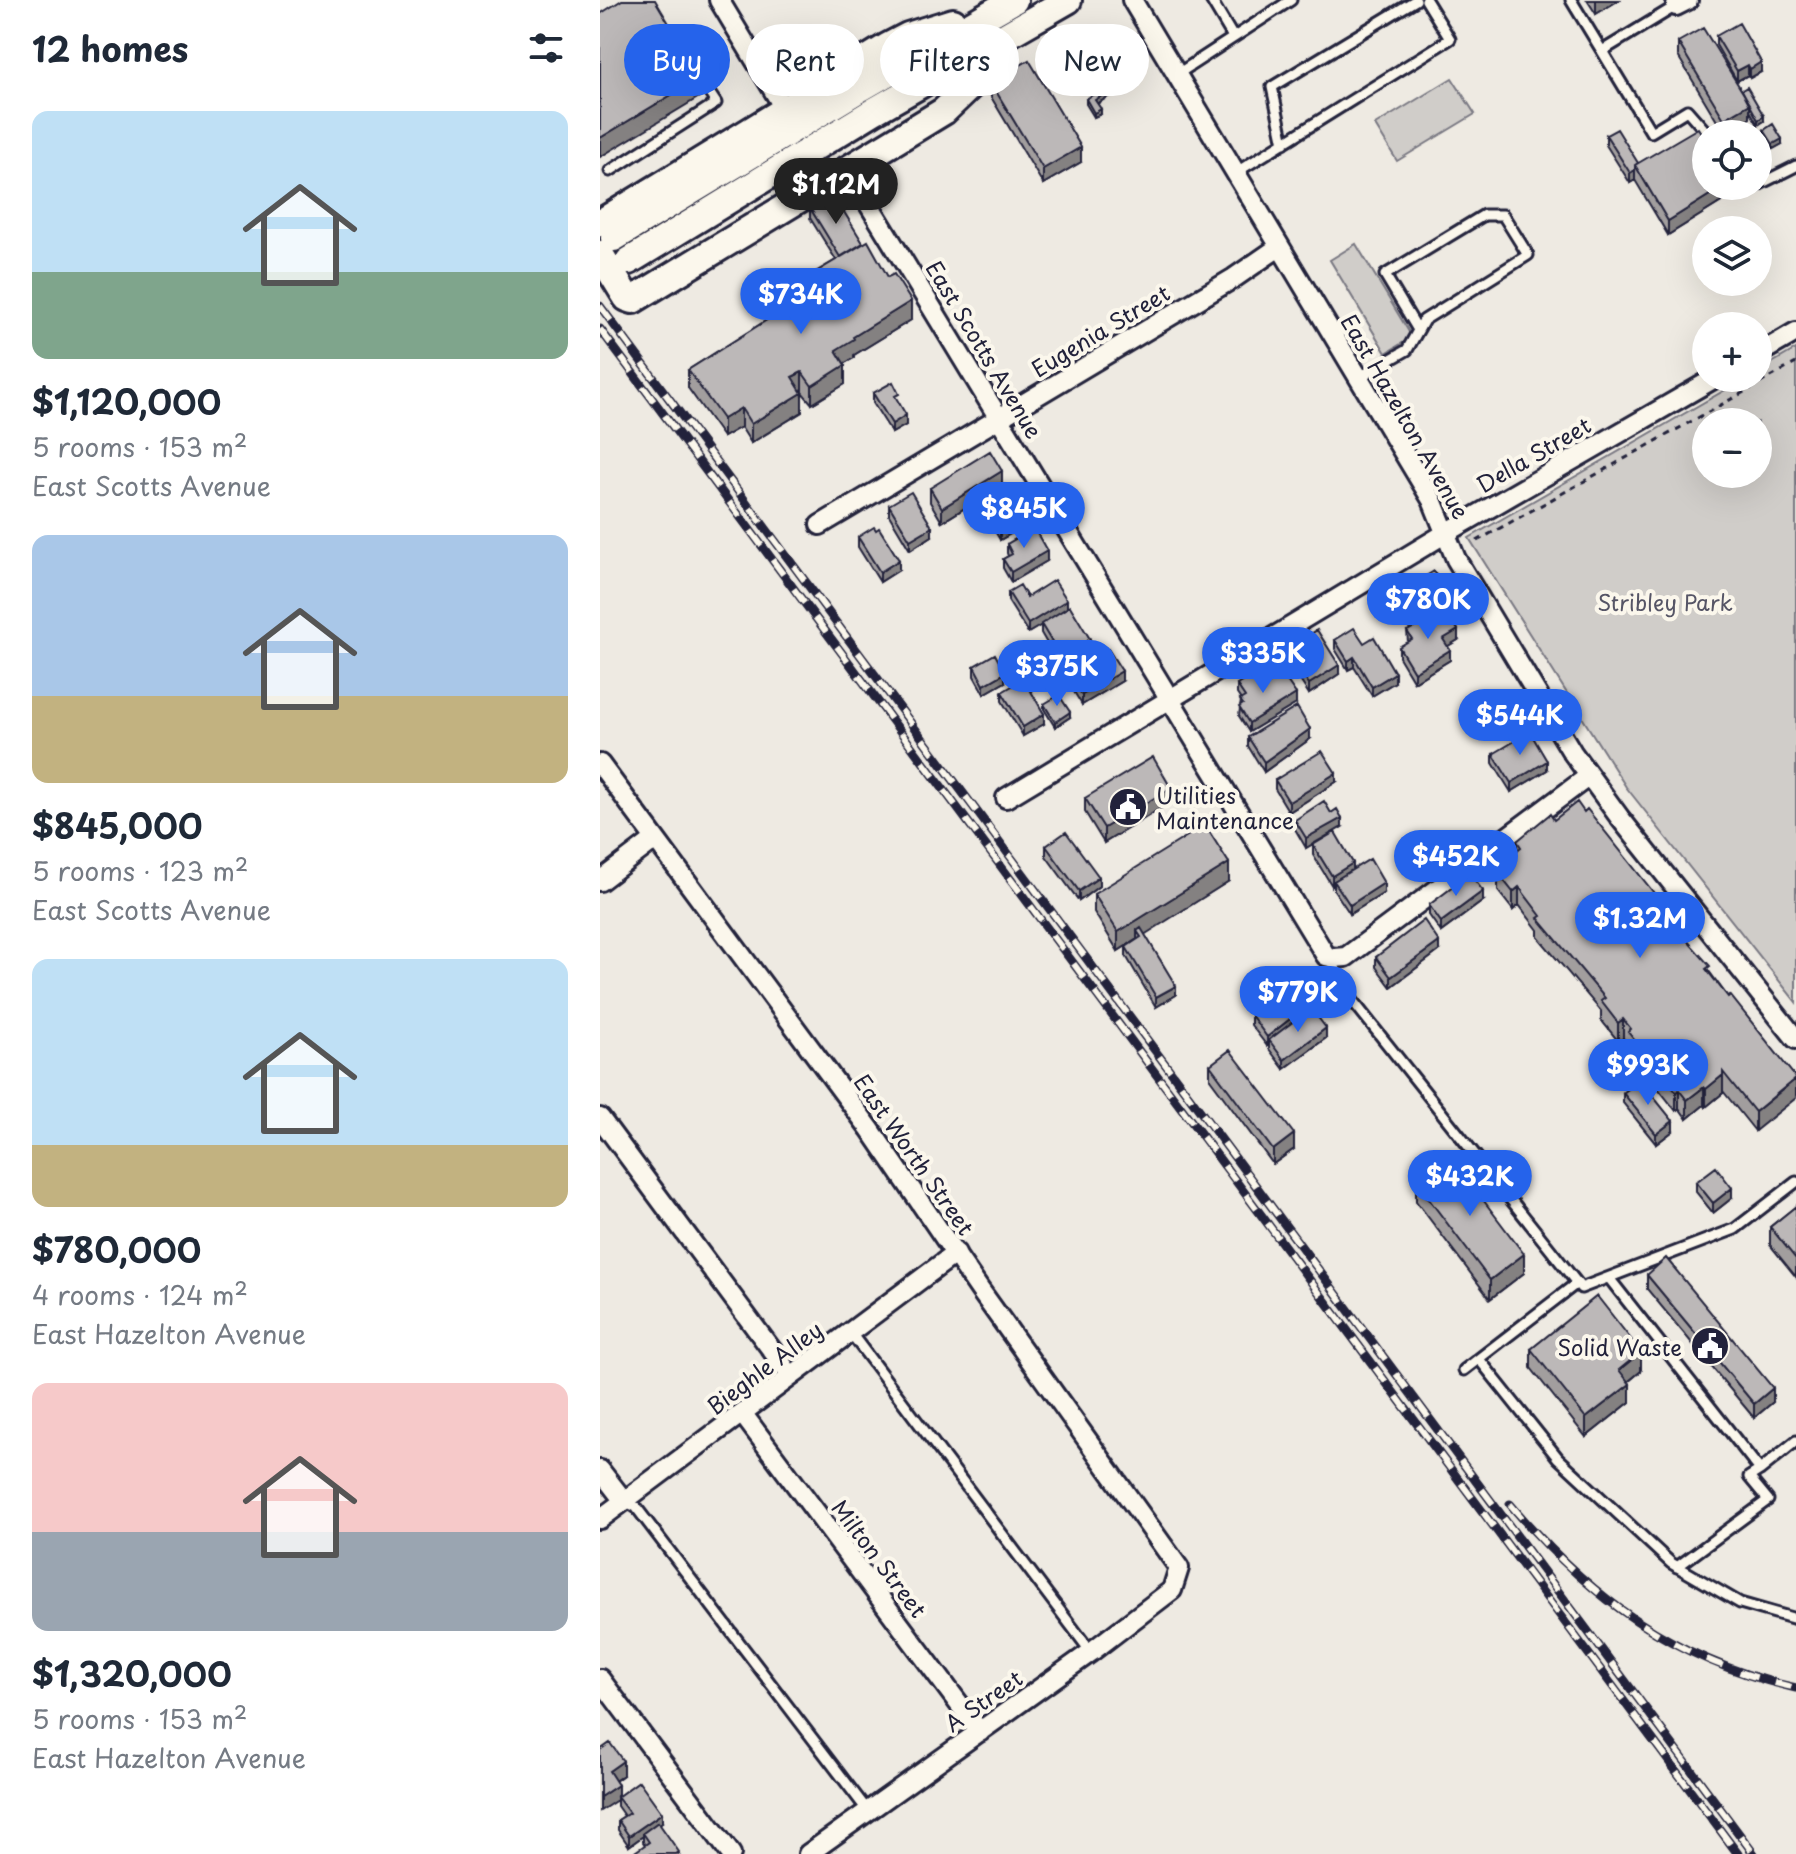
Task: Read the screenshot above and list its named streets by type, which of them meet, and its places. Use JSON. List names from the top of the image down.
{
  "streets": {
    "street": [
      "Eugenia Street",
      "East Scotts Avenue",
      "East Hazelton Avenue",
      "Della Street",
      "East Worth Street",
      "Bieghle Alley",
      "Milton Street",
      "A Street"
    ]
  },
  "crossings": [
    ["Eugenia Street", "East Scotts Avenue"],
    ["Eugenia Street", "East Hazelton Avenue"],
    ["East Scotts Avenue", "Della Street"],
    ["East Hazelton Avenue", "Della Street"],
    ["East Worth Street", "Bieghle Alley"],
    ["East Worth Street", "A Street"],
    ["Bieghle Alley", "Milton Street"],
    ["Milton Street", "A Street"]
  ],
  "parks": ["Stribley Park"],
  "places": {
    "public building": ["Utilities Maintenance", "Solid Waste"]
  },
  "page": {
    "heading": "12 homes",
    "chip": [
      "Buy",
      "Rent",
      "Filters",
      "New"
    ],
    "list": [
      {
        "name": "$1,120,000",
        "note": "5 rooms · 153 m² · East Scotts Avenue"
      },
      {
        "name": "$845,000",
        "note": "5 rooms · 123 m² · East Scotts Avenue"
      },
      {
        "name": "$780,000",
        "note": "4 rooms · 124 m² · East Hazelton Avenue"
      },
      {
        "name": "$1,320,000",
        "note": "5 rooms · 153 m² · East Hazelton Avenue"
      }
    ],
    "map_buttons": ["+", "−"],
    "price": [
      "$1.12M",
      "$734K",
      "$845K",
      "$780K",
      "$335K",
      "$375K",
      "$544K",
      "$452K",
      "$1.32M",
      "$779K",
      "$993K",
      "$432K"
    ]
  }
}
